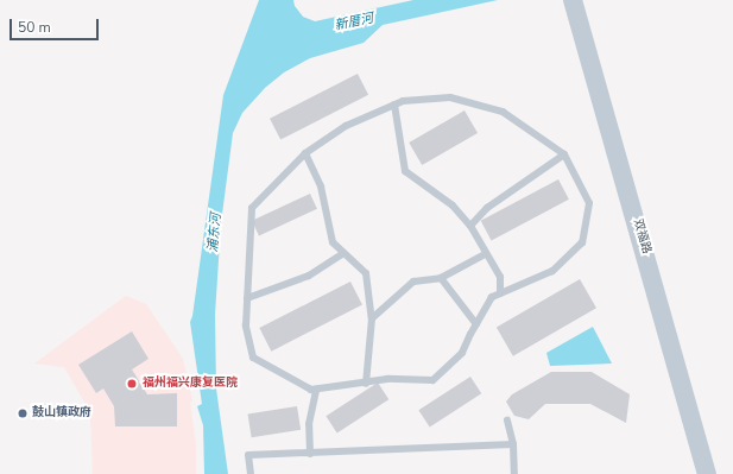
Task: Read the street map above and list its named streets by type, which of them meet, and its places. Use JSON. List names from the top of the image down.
{
  "streets": {
    "street": ["双福路"]
  },
  "water": ["新厝河", "浦东河"],
  "places": ["福州福兴康复医院", "鼓山镇政府"],
  "scale_bar": "50 m"
}
